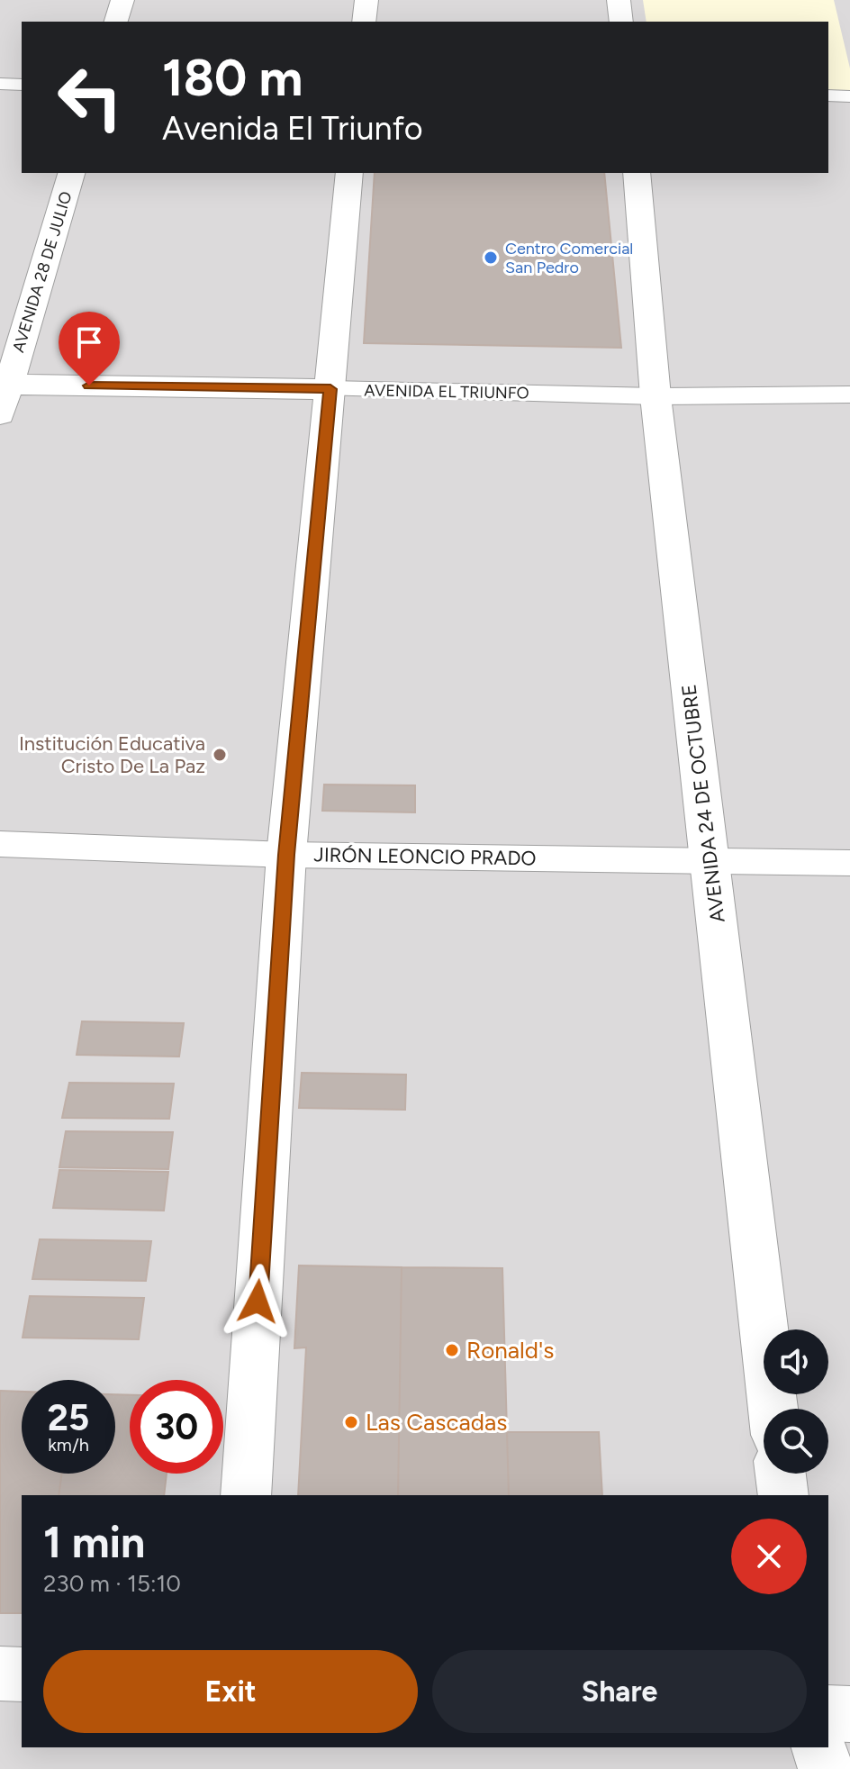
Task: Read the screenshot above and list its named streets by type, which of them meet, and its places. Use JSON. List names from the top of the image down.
{
  "streets": {
    "street": [
      "AVENIDA 28 DE JULIO",
      "AVENIDA EL TRIUNFO",
      "AVENIDA 24 DE OCTUBRE",
      "JIRÓN LEONCIO PRADO"
    ]
  },
  "crossings": [
    ["AVENIDA 28 DE JULIO", "AVENIDA EL TRIUNFO"],
    ["AVENIDA EL TRIUNFO", "AVENIDA 24 DE OCTUBRE"],
    ["AVENIDA 24 DE OCTUBRE", "JIRÓN LEONCIO PRADO"]
  ],
  "places": [
    "Centro Comercial San Pedro",
    "Institución Educativa Cristo De La Paz",
    "Ronald's",
    "Las Cascadas"
  ],
  "page": {
    "turn": ["180 m", "Avenida El Triunfo"],
    "speed": "25 km/h",
    "limit": "30",
    "heading": ["1 min", "230 m · 15:10"],
    "buttons": ["Exit", "Share"]
  }
}
